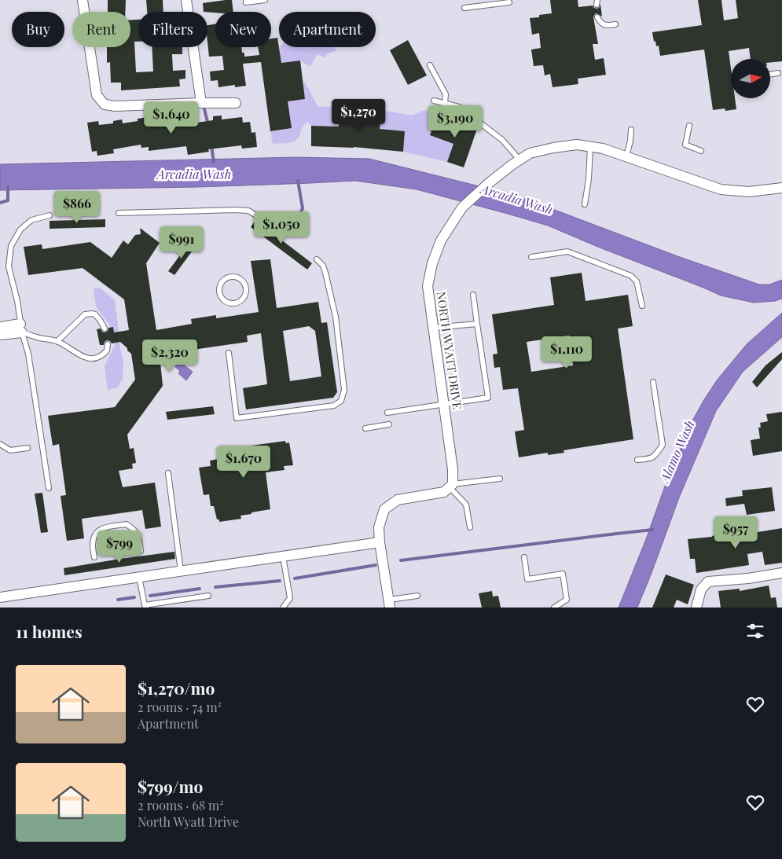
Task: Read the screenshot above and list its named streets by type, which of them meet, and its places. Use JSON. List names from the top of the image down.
{
  "streets": {
    "street": ["NORTH WYATT DRIVE"]
  },
  "water": ["Arcadia Wash", "Alamo Wash"],
  "north": "right",
  "page": {
    "chip": [
      "Buy",
      "Rent",
      "Filters",
      "New",
      "Apartment"
    ],
    "price": [
      "$1,270",
      "$1,640",
      "$3,190",
      "$866",
      "$1,050",
      "$991",
      "$1,110",
      "$2,320",
      "$1,670",
      "$957",
      "$799"
    ],
    "heading": "11 homes",
    "list": [
      {
        "name": "$1,270/mo",
        "note": "2 rooms · 74 m² · Apartment"
      },
      {
        "name": "$799/mo",
        "note": "2 rooms · 68 m² · North Wyatt Drive"
      }
    ]
  }
}
